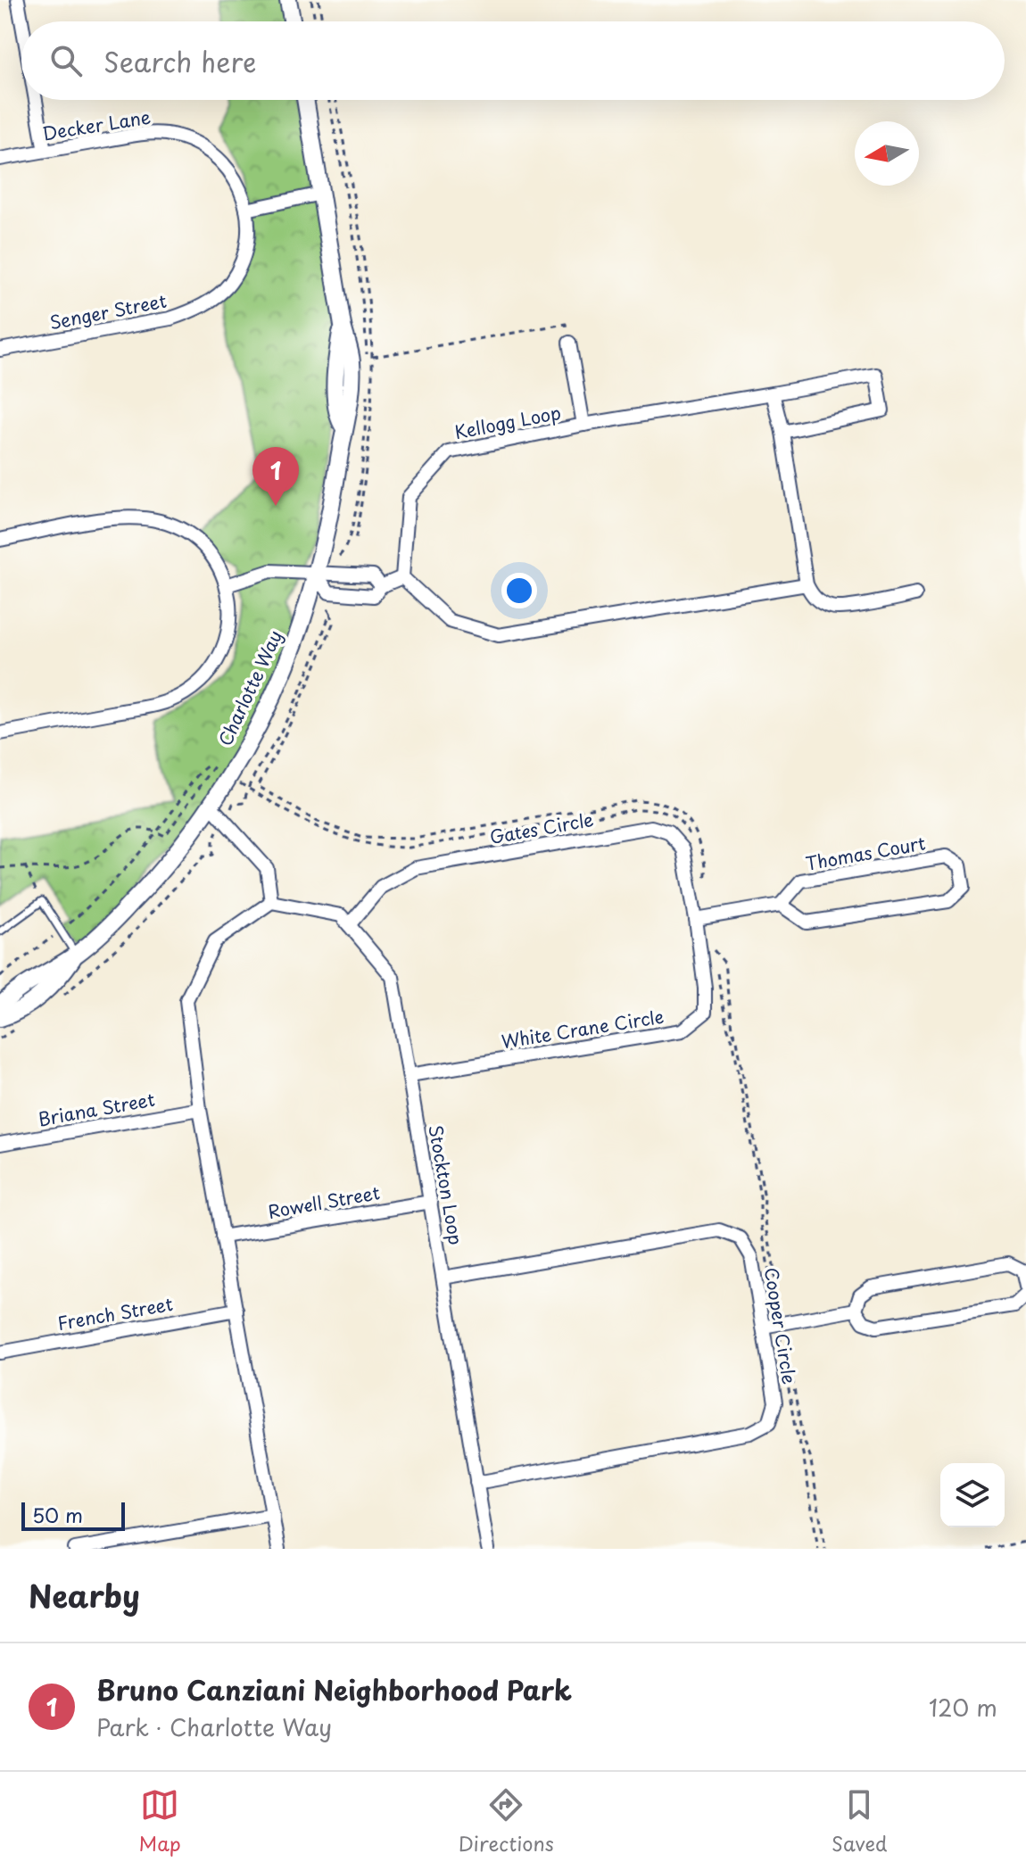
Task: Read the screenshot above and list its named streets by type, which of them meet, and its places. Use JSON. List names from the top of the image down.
{
  "streets": {
    "street": [
      "Decker Lane",
      "Senger Street",
      "Kellogg Loop",
      "Charlotte Way",
      "Gates Circle",
      "Thomas Court",
      "White Crane Circle",
      "Briana Street",
      "Stockton Loop",
      "Rowell Street",
      "French Street",
      "Cooper Circle"
    ]
  },
  "crossings": [
    ["Decker Lane", "Senger Street"],
    ["Gates Circle", "White Crane Circle"],
    ["Gates Circle", "Stockton Loop"],
    ["White Crane Circle", "Stockton Loop"],
    ["Stockton Loop", "Rowell Street"],
    ["Stockton Loop", "Cooper Circle"]
  ],
  "scale_bar": "50 m",
  "north": "left",
  "page": {
    "search": "Search here",
    "pins": "1",
    "scale": "50 m",
    "heading": "Nearby",
    "list": [
      {
        "mark": "1",
        "name": "Bruno Canziani Neighborhood Park",
        "note": "Park · Charlotte Way",
        "value": "120 m"
      }
    ],
    "nav": ["Map", "Directions", "Saved"]
  }
}
